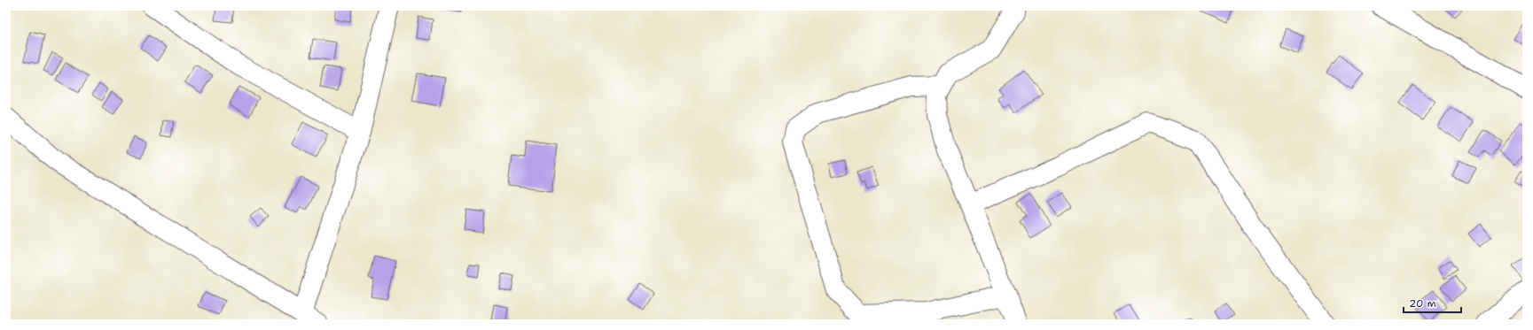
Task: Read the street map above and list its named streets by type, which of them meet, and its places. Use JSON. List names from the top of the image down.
{
  "scale_bar": "20 m"
}
